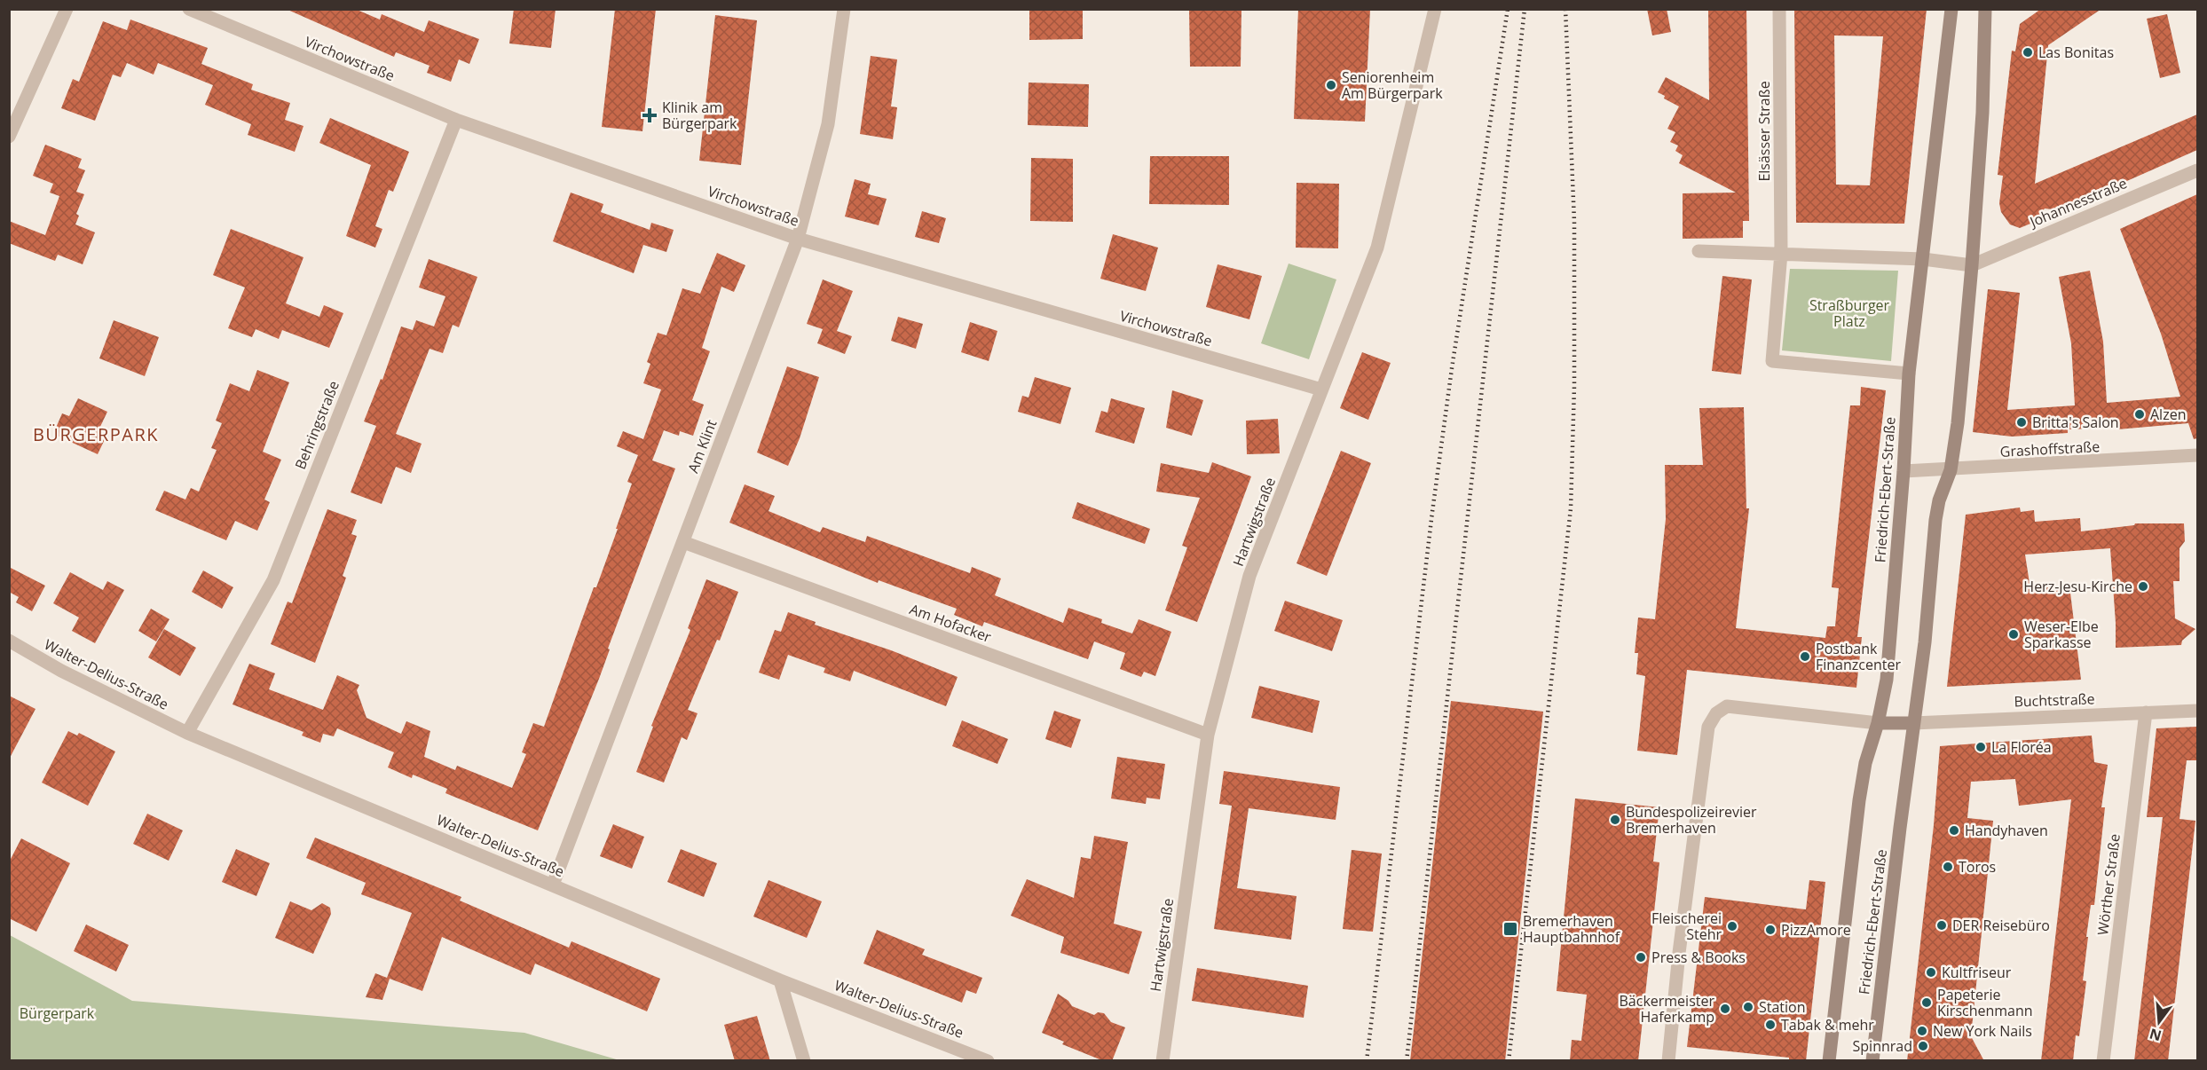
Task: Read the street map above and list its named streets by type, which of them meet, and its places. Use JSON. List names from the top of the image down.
{
  "streets": {
    "main road": ["Friedrich-Ebert-Straße"],
    "street": [
      "Virchowstraße",
      "Elsässer Straße",
      "Johannesstraße",
      "Behringstraße",
      "Am Klint",
      "Grashoffstraße",
      "Hartwigstraße",
      "Am Hofacker",
      "Walter-Delius-Straße",
      "Buchtstraße",
      "Wörther Straße"
    ]
  },
  "crossings": [
    ["Virchowstraße", "Behringstraße"],
    ["Virchowstraße", "Am Klint"],
    ["Virchowstraße", "Hartwigstraße"],
    ["Johannesstraße", "Friedrich-Ebert-Straße"],
    ["Behringstraße", "Walter-Delius-Straße"],
    ["Am Klint", "Am Hofacker"],
    ["Am Klint", "Walter-Delius-Straße"],
    ["Grashoffstraße", "Friedrich-Ebert-Straße"],
    ["Friedrich-Ebert-Straße", "Buchtstraße"],
    ["Hartwigstraße", "Am Hofacker"],
    ["Buchtstraße", "Wörther Straße"]
  ],
  "districts": ["BÜRGERPARK"],
  "parks": ["Straßburger Platz", "Bürgerpark"],
  "places": {
    "other": [
      "Las Bonitas",
      "Seniorenheim Am Bürgerpark",
      "Alzen",
      "Britta's Salon",
      "Herz-Jesu-Kirche",
      "Weser-Elbe Sparkasse",
      "Postbank Finanzcenter",
      "La Floréa",
      "Bundespolizeirevier Bremerhaven",
      "Handyhaven",
      "Toros",
      "DER Reisebüro",
      "Fleischerei Stehr",
      "PizzAmore",
      "Press & Books",
      "Kultfriseur",
      "Papeterie Kirschenmann",
      "Station",
      "Bäckermeister Haferkamp",
      "Tabak & mehr",
      "New York Nails",
      "Spinnrad"
    ],
    "health": ["Klinik am Bürgerpark"],
    "transit": ["Bremerhaven Hauptbahnhof"]
  },
  "north": "bottom"
}
